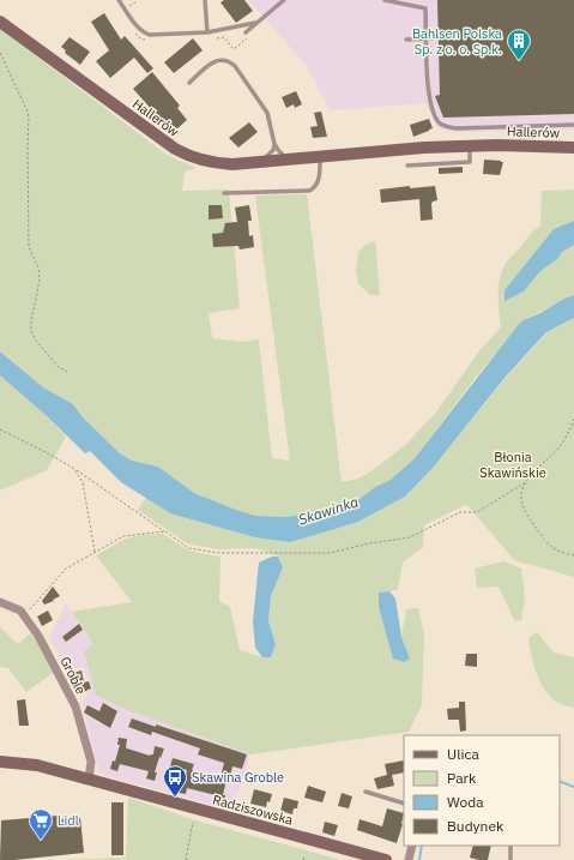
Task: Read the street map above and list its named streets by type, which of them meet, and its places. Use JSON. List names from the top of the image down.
{
  "streets": {
    "street": ["Hallerów", "Groble", "Radziszowska"]
  },
  "crossings": [
    ["Groble", "Radziszowska"]
  ],
  "water": ["Skawinka"],
  "parks": ["Błonia Skawińskie"],
  "places": {
    "building": ["Bahlsen Polska Sp. z o. o. Sp.k."],
    "bus stop": ["Skawina Groble"],
    "supermarket": ["Lidl"]
  },
  "legend": [
    "Ulica",
    "Park",
    "Woda",
    "Budynek"
  ]
}
